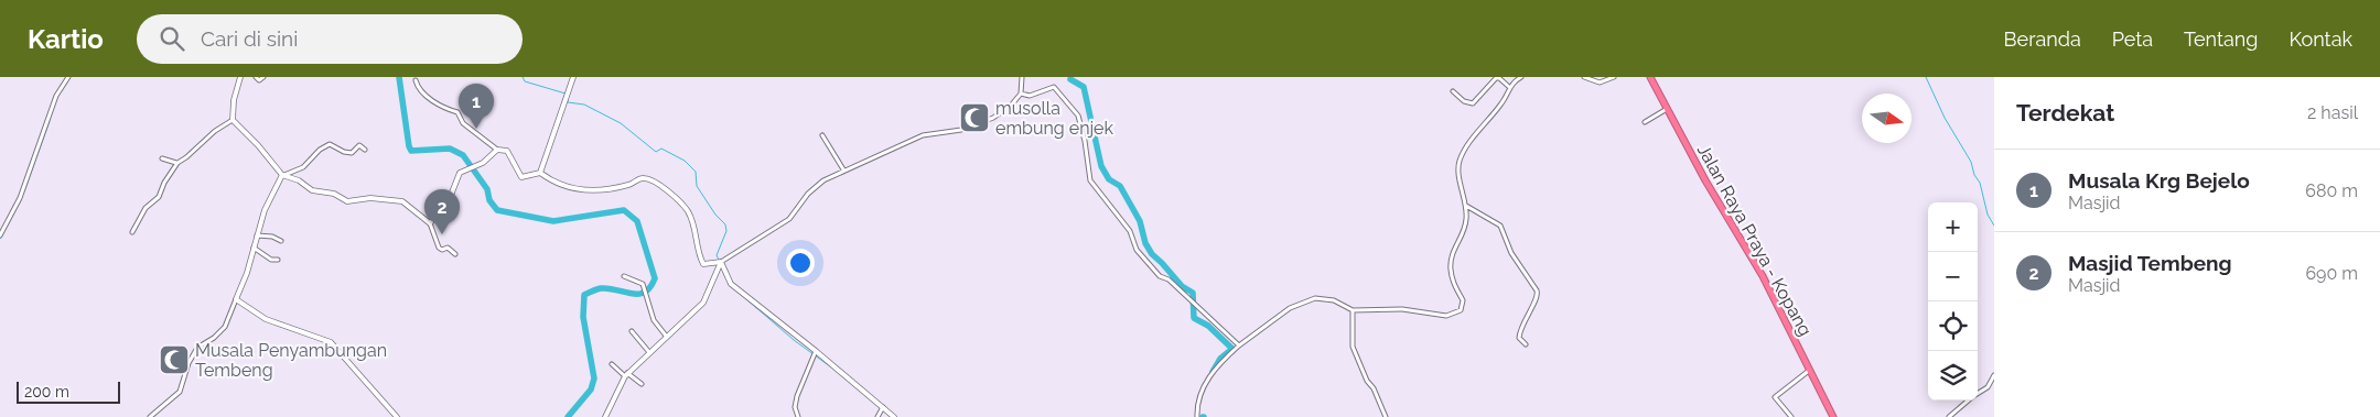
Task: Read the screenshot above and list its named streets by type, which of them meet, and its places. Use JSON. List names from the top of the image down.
{
  "streets": {
    "highway": ["Jalan Raya Praya - Kopang"]
  },
  "places": {
    "mosque": ["musolla embung enjek", "Musala Penyambungan Tembeng"]
  },
  "scale_bar": "200 m",
  "north": "right",
  "page": {
    "header": "Kartio",
    "search": "Cari di sini",
    "nav": [
      "Beranda",
      "Peta",
      "Tentang",
      "Kontak"
    ],
    "heading": ["Terdekat", "2 hasil"],
    "pins": ["1", "2"],
    "list": [
      {
        "mark": "1",
        "name": "Musala Krg Bejelo",
        "note": "Masjid",
        "value": "680 m"
      },
      {
        "mark": "2",
        "name": "Masjid Tembeng",
        "note": "Masjid",
        "value": "690 m"
      }
    ],
    "map_buttons": ["+", "−"],
    "scale": "200 m"
  }
}
